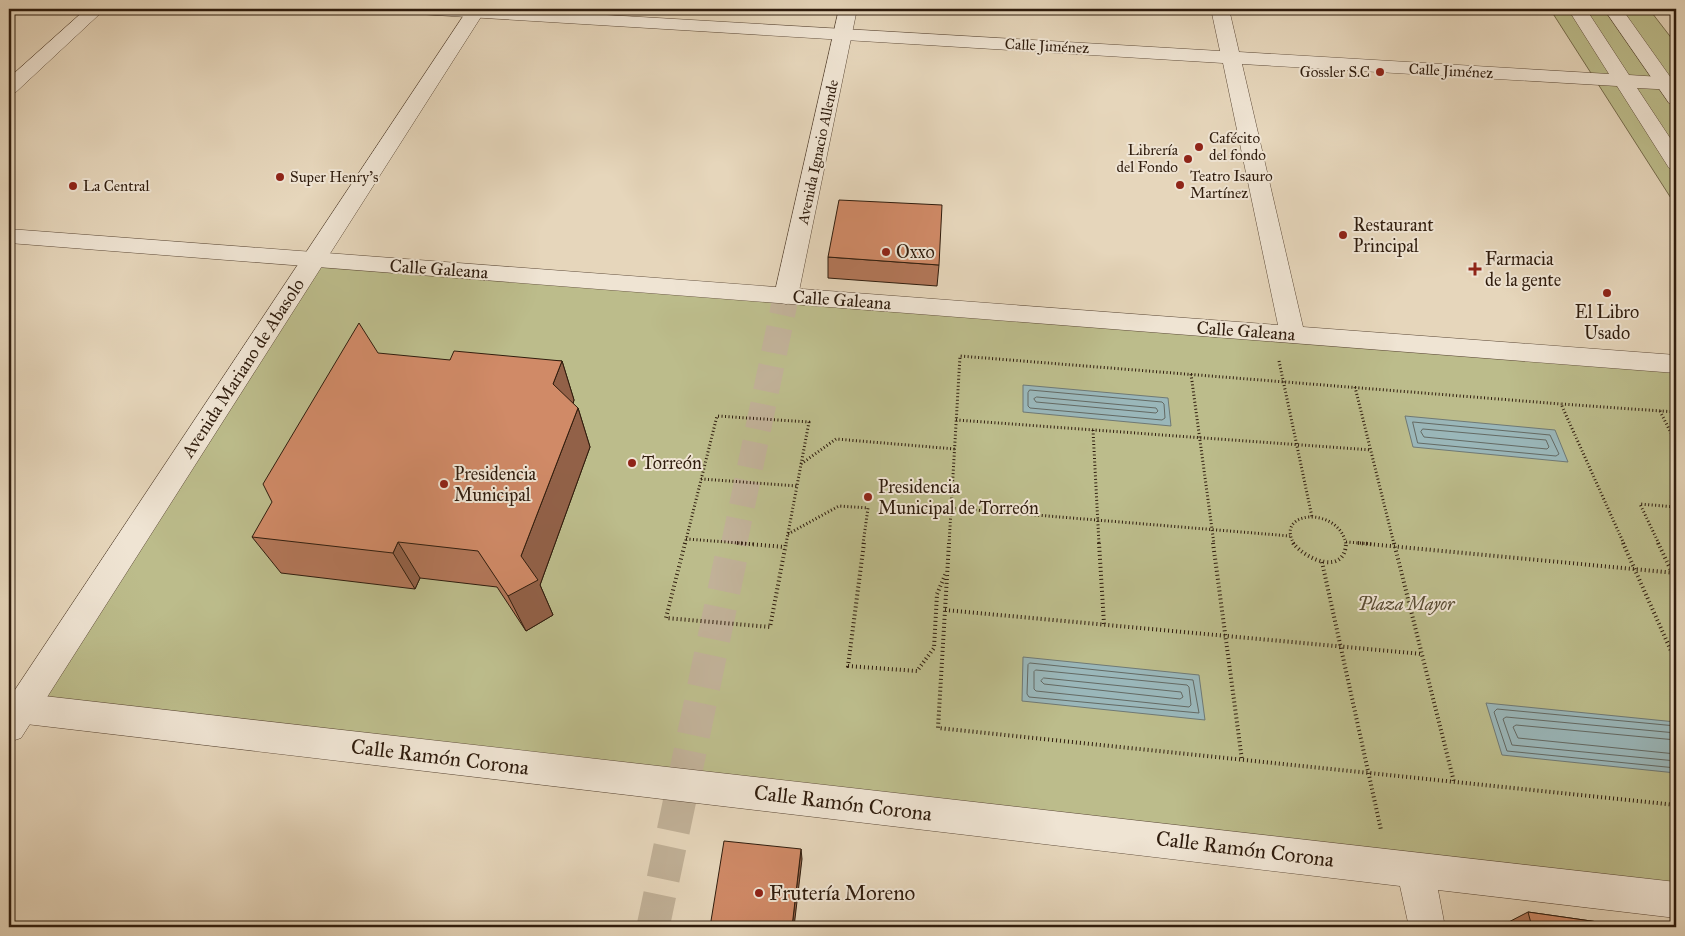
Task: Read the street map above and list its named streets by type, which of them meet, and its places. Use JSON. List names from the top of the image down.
{
  "streets": {
    "street": [
      "Calle Jiménez",
      "Avenida Ignacio Allende",
      "Calle Galeana",
      "Avenida Mariano de Abasolo",
      "Calle Ramón Corona"
    ]
  },
  "crossings": [
    ["Calle Jiménez", "Avenida Ignacio Allende"],
    ["Calle Jiménez", "Avenida Mariano de Abasolo"],
    ["Avenida Ignacio Allende", "Calle Galeana"],
    ["Calle Galeana", "Avenida Mariano de Abasolo"],
    ["Avenida Mariano de Abasolo", "Calle Ramón Corona"]
  ],
  "parks": ["Plaza Mayor"],
  "places": {
    "other": [
      "Gossler S.C",
      "Cafécito del fondo",
      "Librería del Fondo",
      "Super Henry's",
      "Teatro Isauro Martínez",
      "La Central",
      "Restaurant Principal",
      "Oxxo",
      "El Libro Usado",
      "Torreón",
      "Presidencia Municipal",
      "Presidencia Municipal de Torreón",
      "Frutería Moreno"
    ],
    "health": ["Farmacia de la gente"]
  }
}
